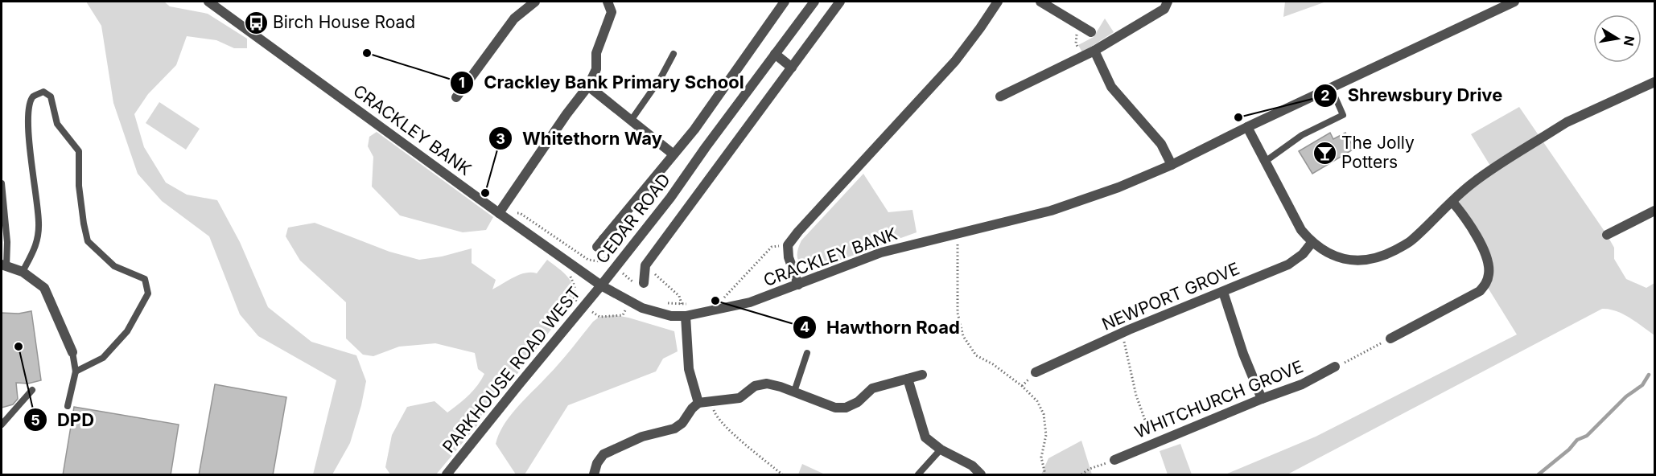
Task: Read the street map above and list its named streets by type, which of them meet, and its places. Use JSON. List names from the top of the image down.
{
  "streets": {
    "street": [
      "CRACKLEY BANK",
      "CEDAR ROAD",
      "NEWPORT GROVE",
      "PARKHOUSE ROAD WEST",
      "WHITCHURCH GROVE"
    ]
  },
  "crossings": [
    ["CRACKLEY BANK", "CEDAR ROAD"],
    ["CRACKLEY BANK", "PARKHOUSE ROAD WEST"],
    ["CEDAR ROAD", "PARKHOUSE ROAD WEST"]
  ],
  "places": {
    "bus stop": ["Birch House Road"],
    "other": [
      "Crackley Bank Primary School",
      "Shrewsbury Drive",
      "Whitethorn Way",
      "Hawthorn Road",
      "DPD"
    ],
    "bar": ["The Jolly Potters"]
  },
  "north": "right"
}
